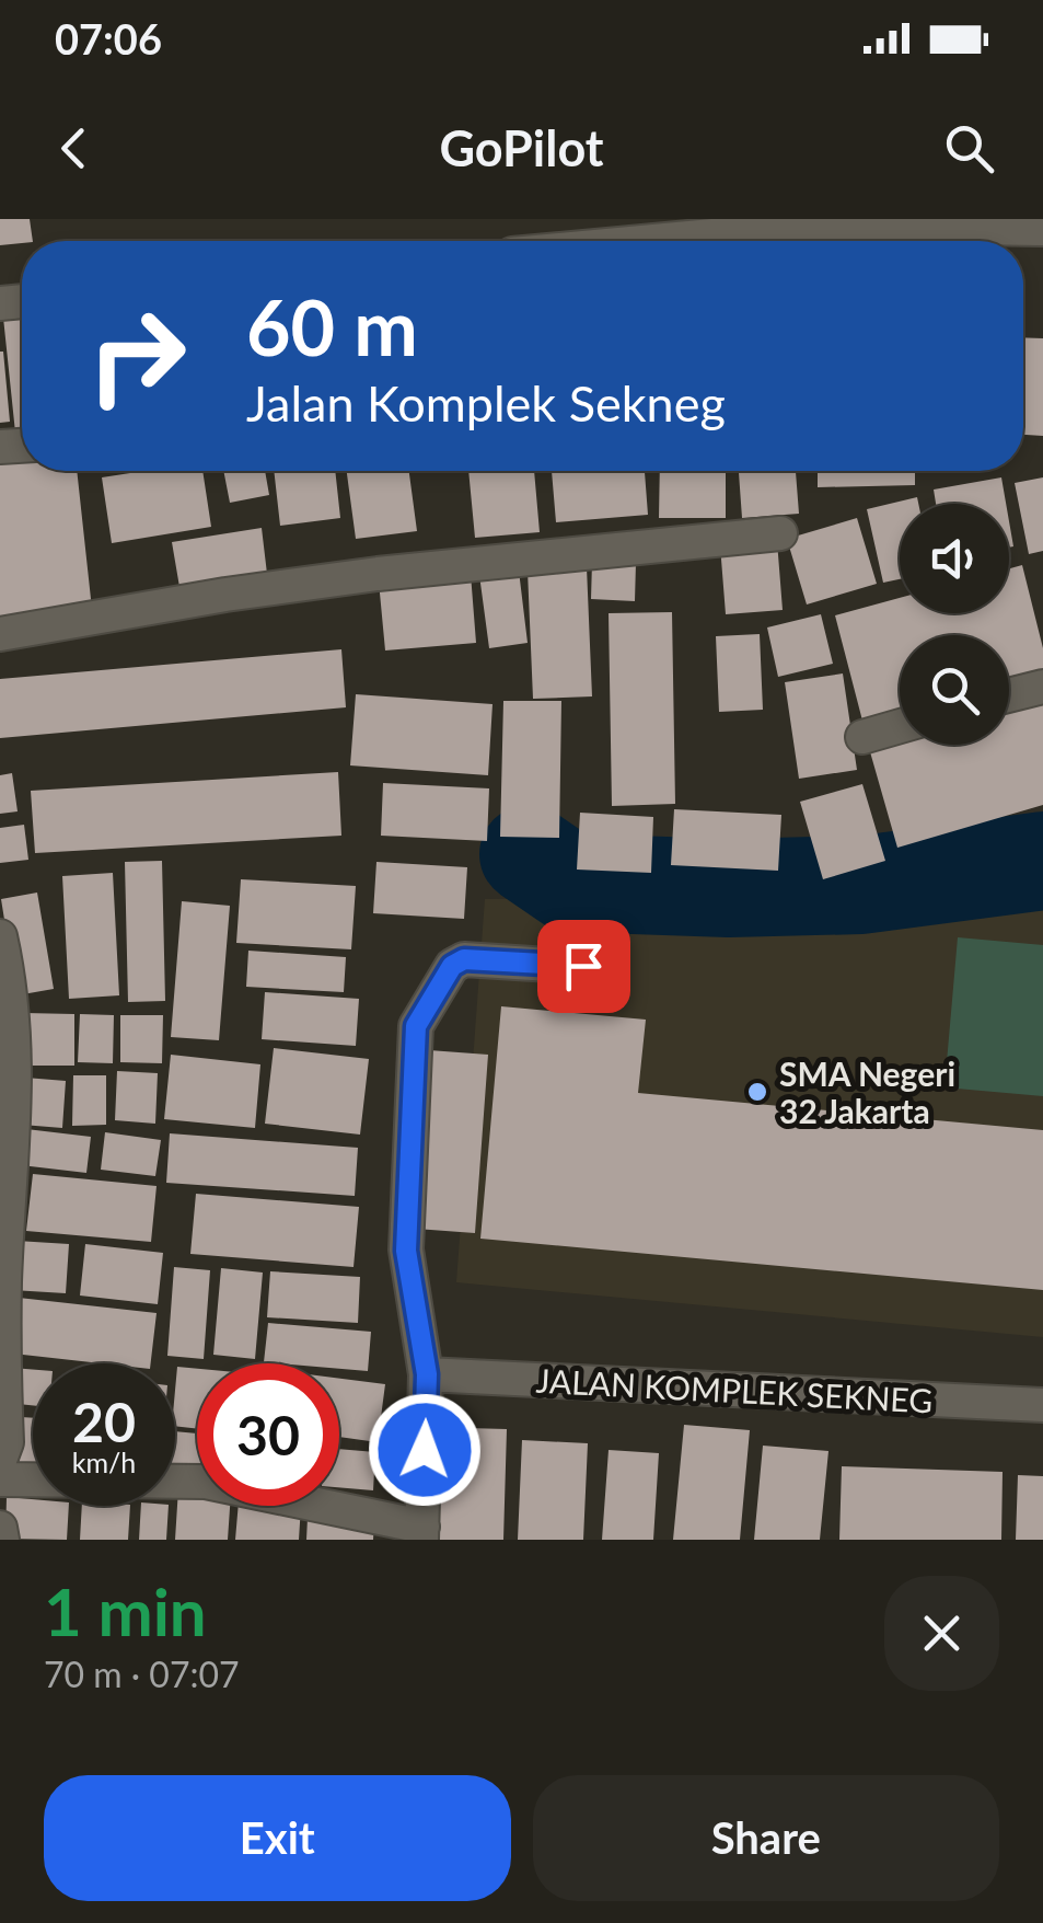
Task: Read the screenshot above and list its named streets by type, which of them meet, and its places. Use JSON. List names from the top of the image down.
{
  "streets": {
    "street": ["JALAN KOMPLEK SEKNEG"]
  },
  "places": ["SMA Negeri 32 Jakarta"],
  "page": {
    "status": "07:06",
    "header": "GoPilot",
    "turn": ["60 m", "Jalan Komplek Sekneg"],
    "speed": "20 km/h",
    "limit": "30",
    "heading": ["1 min", "70 m · 07:07"],
    "buttons": ["Exit", "Share"]
  }
}
